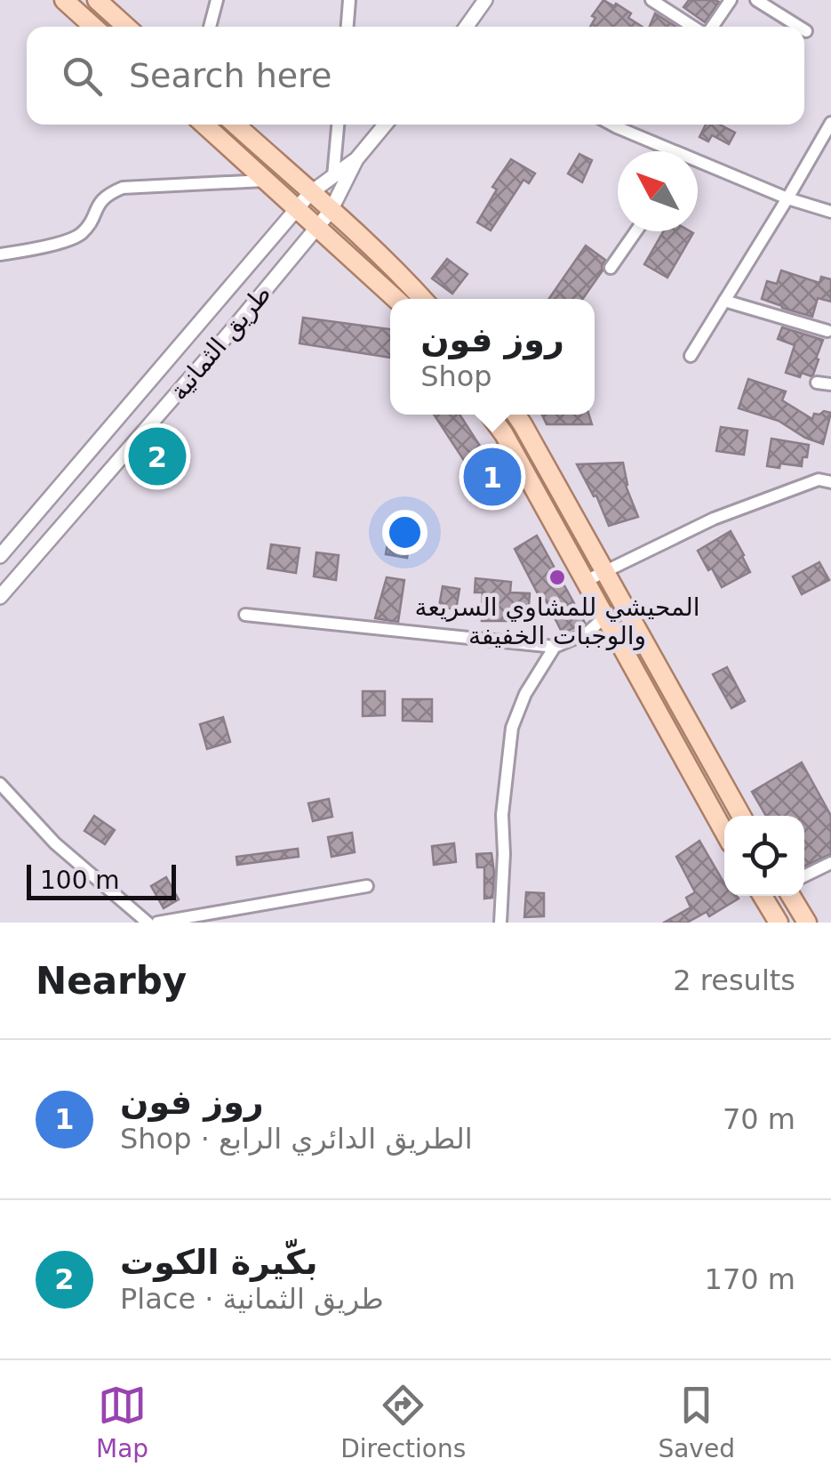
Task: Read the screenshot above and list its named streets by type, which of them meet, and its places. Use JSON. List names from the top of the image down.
{
  "streets": {
    "street": ["طريق الثمانية"]
  },
  "places": ["المحيشي للمشاوي السريعة والوجبات الخفيفة"],
  "scale_bar": "100 m",
  "north": "top left",
  "page": {
    "search": "Search here",
    "popup": ["روز فون", "Shop"],
    "pins": ["2", "1"],
    "scale": "100 m",
    "heading": ["Nearby", "2 results"],
    "list": [
      {
        "mark": "1",
        "name": "روز فون",
        "note": "Shop · الطريق الدائري الرابع",
        "value": "70 m"
      },
      {
        "mark": "2",
        "name": "بكّيرة الكوت",
        "note": "Place · طريق الثمانية",
        "value": "170 m"
      }
    ],
    "nav": ["Map", "Directions", "Saved"]
  }
}
